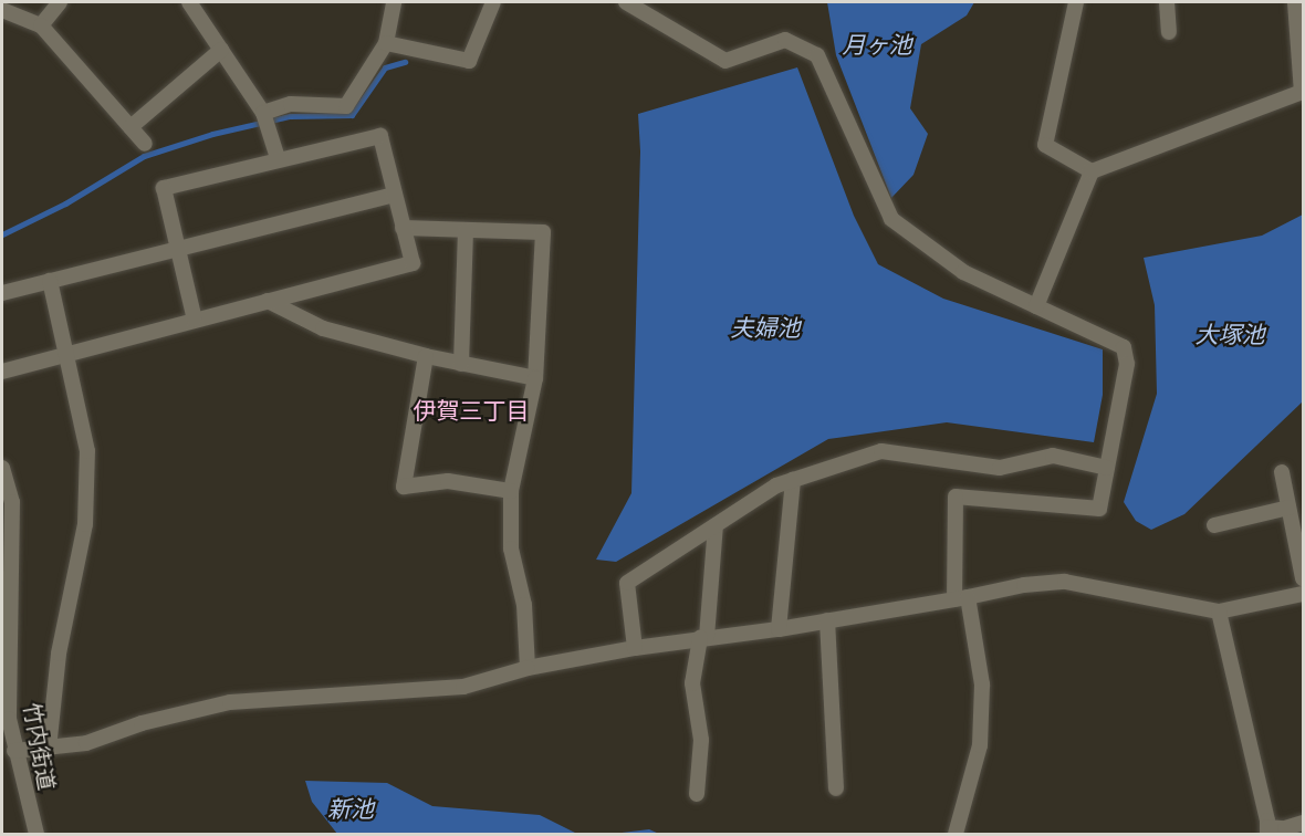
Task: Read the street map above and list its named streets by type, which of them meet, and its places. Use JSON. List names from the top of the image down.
{
  "streets": {
    "street": ["竹内街道"]
  },
  "districts": ["伊賀三丁目"],
  "water": [
    "月ヶ池",
    "夫婦池",
    "大塚池",
    "新池"
  ]
}
